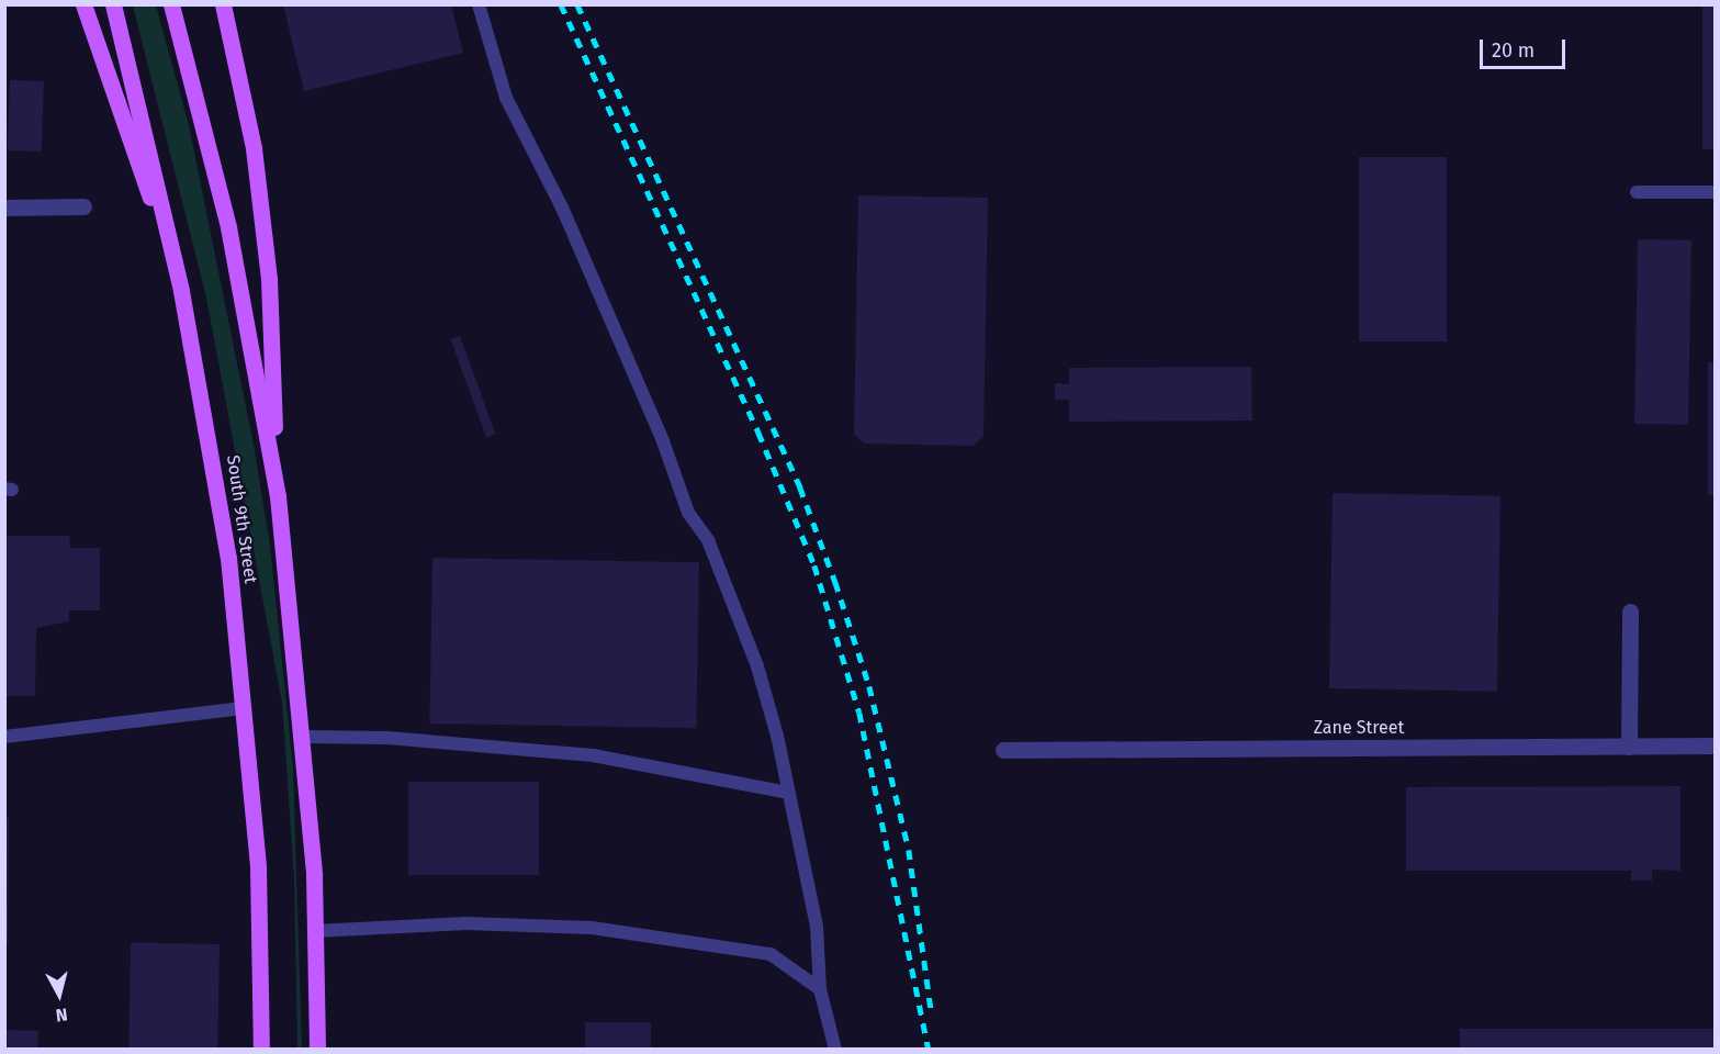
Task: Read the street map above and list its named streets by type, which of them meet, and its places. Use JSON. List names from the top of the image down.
{
  "streets": {
    "main road": ["South 9th Street"],
    "street": ["Zane Street"]
  },
  "scale_bar": "20 m",
  "north": "bottom"
}
